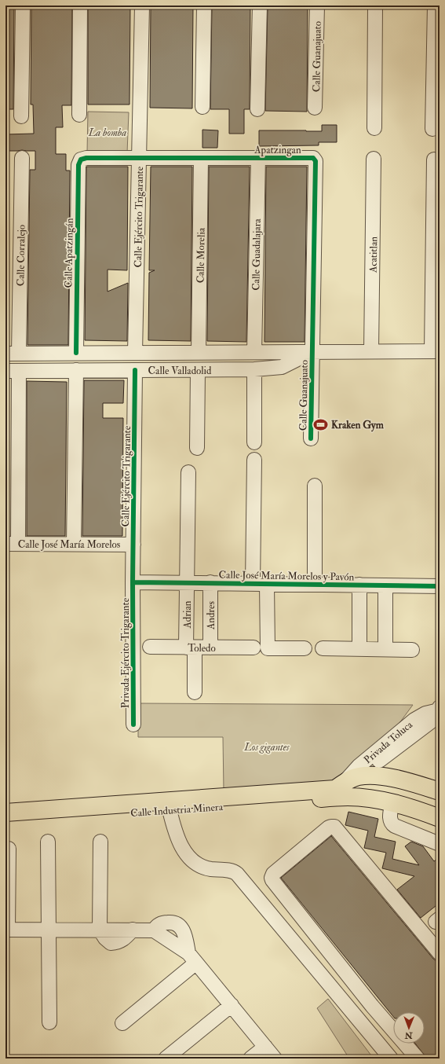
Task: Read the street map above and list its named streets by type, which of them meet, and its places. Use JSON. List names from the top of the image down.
{
  "streets": {
    "main road": ["Privada Toluca", "Calle Industria Minera"],
    "street": [
      "Calle Guanajuato",
      "Apatzingan",
      "Calle Ejército Trigarante",
      "Calle Apatzingán",
      "Calle Guadalajara",
      "Acatitlan",
      "Calle Corralejo",
      "Calle Morelia",
      "Calle Valladolid",
      "Calle José María Morelos",
      "Calle José María Morelos y Pavón",
      "Adrian",
      "Andres",
      "Toledo",
      "Privada Ejército Trigarante"
    ]
  },
  "crossings": [
    ["Calle Guanajuato", "Apatzingan"],
    ["Calle Guanajuato", "Calle Valladolid"],
    ["Apatzingan", "Calle Ejército Trigarante"],
    ["Apatzingan", "Calle Apatzingán"],
    ["Apatzingan", "Calle Guadalajara"],
    ["Apatzingan", "Calle Morelia"],
    ["Apatzingan", "Calle Valladolid"],
    ["Calle Ejército Trigarante", "Calle Valladolid"],
    ["Calle Ejército Trigarante", "Calle José María Morelos"],
    ["Calle Ejército Trigarante", "Calle José María Morelos y Pavón"],
    ["Calle Ejército Trigarante", "Privada Ejército Trigarante"],
    ["Calle Apatzingán", "Calle Valladolid"],
    ["Calle Guadalajara", "Calle Valladolid"],
    ["Acatitlan", "Calle Valladolid"],
    ["Calle Corralejo", "Calle Valladolid"],
    ["Calle Morelia", "Calle Valladolid"],
    ["Calle José María Morelos y Pavón", "Adrian"],
    ["Calle José María Morelos y Pavón", "Andres"],
    ["Calle José María Morelos y Pavón", "Privada Ejército Trigarante"],
    ["Adrian", "Toledo"],
    ["Andres", "Toledo"],
    ["Privada Toluca", "Calle Industria Minera"]
  ],
  "parks": ["La bomba", "Los gigantes"],
  "places": {
    "sports": ["Kraken Gym"]
  },
  "north": "bottom"
}
